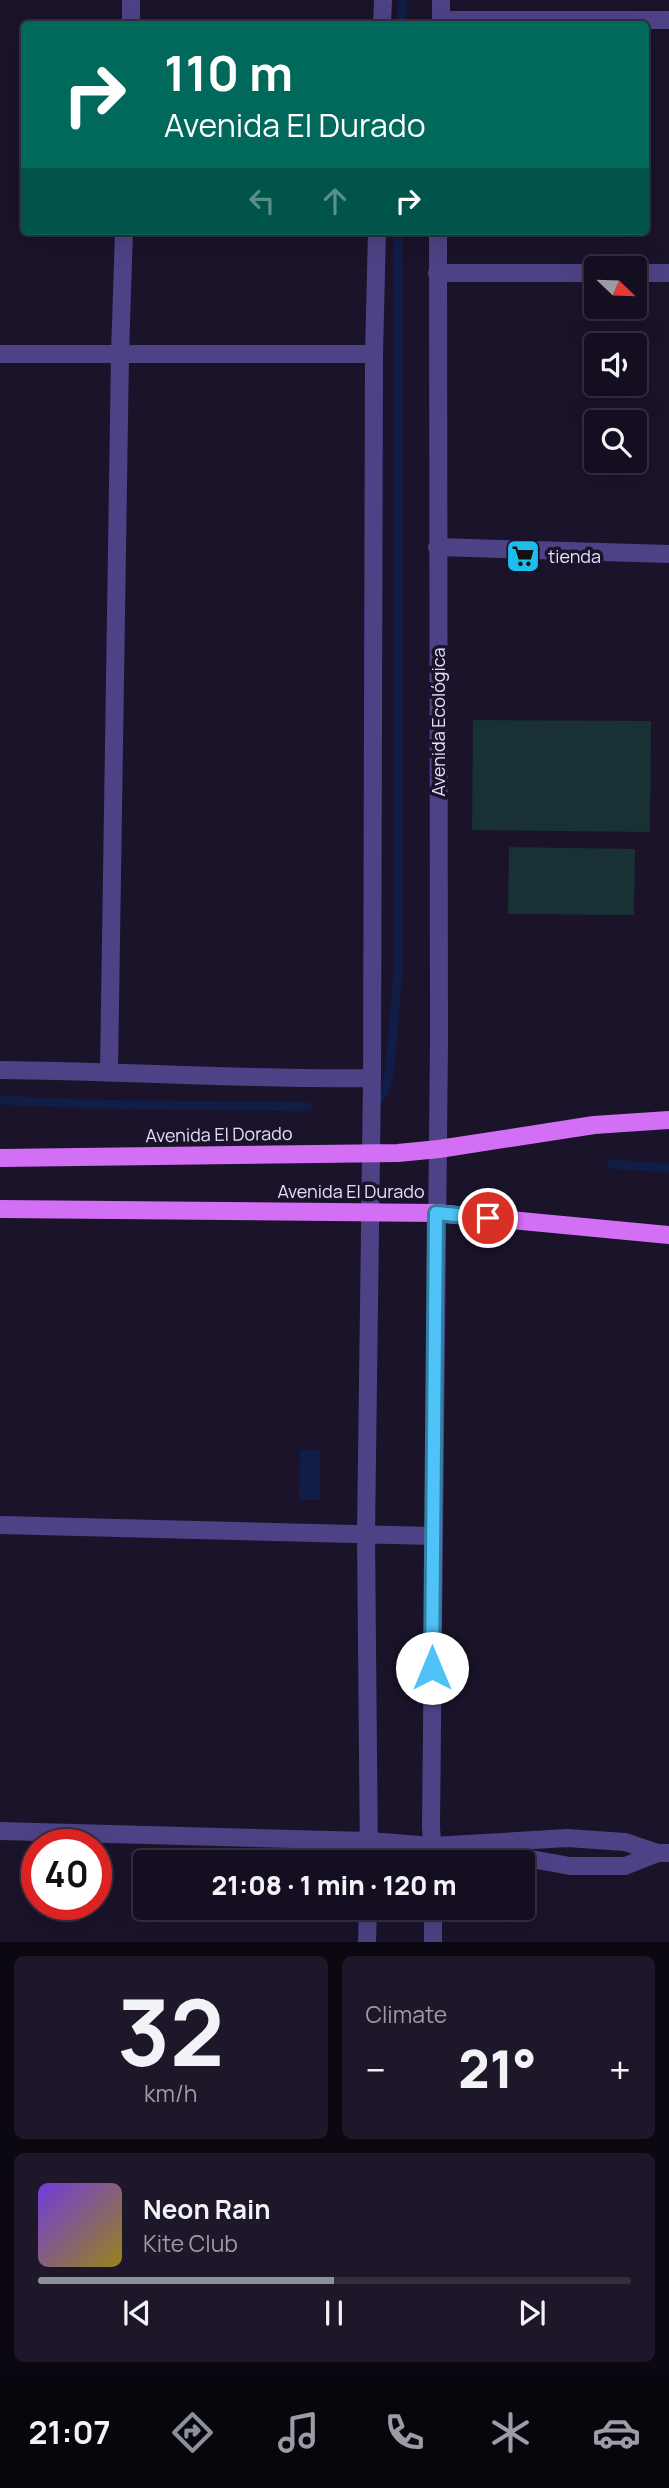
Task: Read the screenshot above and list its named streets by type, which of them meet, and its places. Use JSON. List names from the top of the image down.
{
  "streets": {
    "main road": ["Avenida El Dorado", "Avenida El Durado"],
    "street": ["Avenida Ecológica"]
  },
  "crossings": [
    ["Avenida Ecológica", "Avenida El Dorado"],
    ["Avenida Ecológica", "Avenida El Durado"]
  ],
  "places": {
    "supermarket": ["tienda"]
  },
  "north": "bottom right",
  "page": {
    "turn": ["110 m", "Avenida El Durado"],
    "limit": "40",
    "trip": "21:08 · 1 min · 120 m",
    "tile": [
      ["32", "km/h"],
      "Climate"
    ],
    "heat": ["−", "21°", "+"],
    "song": ["Neon Rain", "Kite Club"],
    "tabs": "21:07"
  }
}
